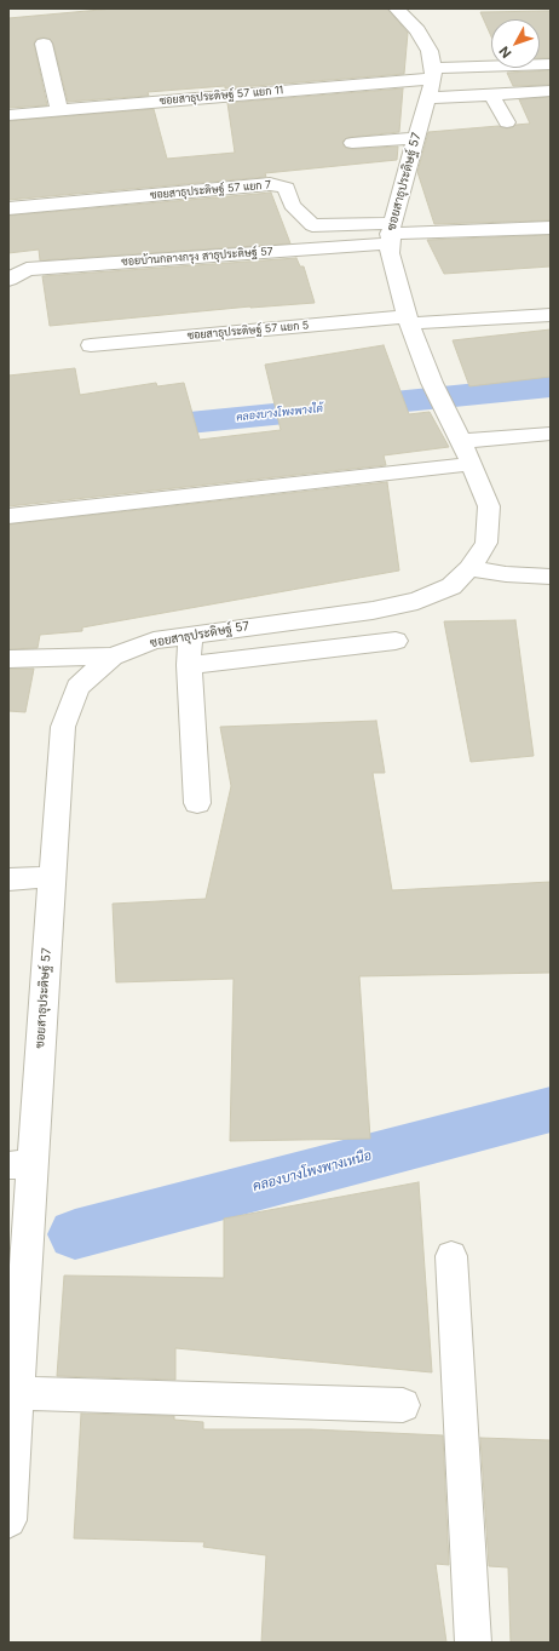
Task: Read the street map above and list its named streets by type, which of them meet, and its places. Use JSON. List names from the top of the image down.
{
  "streets": {
    "street": [
      "ซอยสาธุประดิษฐ์ 57 แยก 11",
      "ซอยสาธุประดิษฐ์ 57",
      "ซอยสาธุประดิษฐ์ 57 แยก 7",
      "ซอยบ้านกลางกรุง สาธุประดิษฐ์ 57",
      "ซอยสาธุประดิษฐ์ 57 แยก 5"
    ]
  },
  "crossings": [
    ["ซอยสาธุประดิษฐ์ 57 แยก 11", "ซอยสาธุประดิษฐ์ 57"],
    ["ซอยสาธุประดิษฐ์ 57", "ซอยสาธุประดิษฐ์ 57 แยก 7"],
    ["ซอยสาธุประดิษฐ์ 57", "ซอยบ้านกลางกรุง สาธุประดิษฐ์ 57"],
    ["ซอยสาธุประดิษฐ์ 57", "ซอยสาธุประดิษฐ์ 57 แยก 5"],
    ["ซอยสาธุประดิษฐ์ 57 แยก 7", "ซอยบ้านกลางกรุง สาธุประดิษฐ์ 57"]
  ],
  "water": ["คลองบางโพงพางใต้", "คลองบางโพงพางเหนือ"],
  "north": "bottom left"
}
